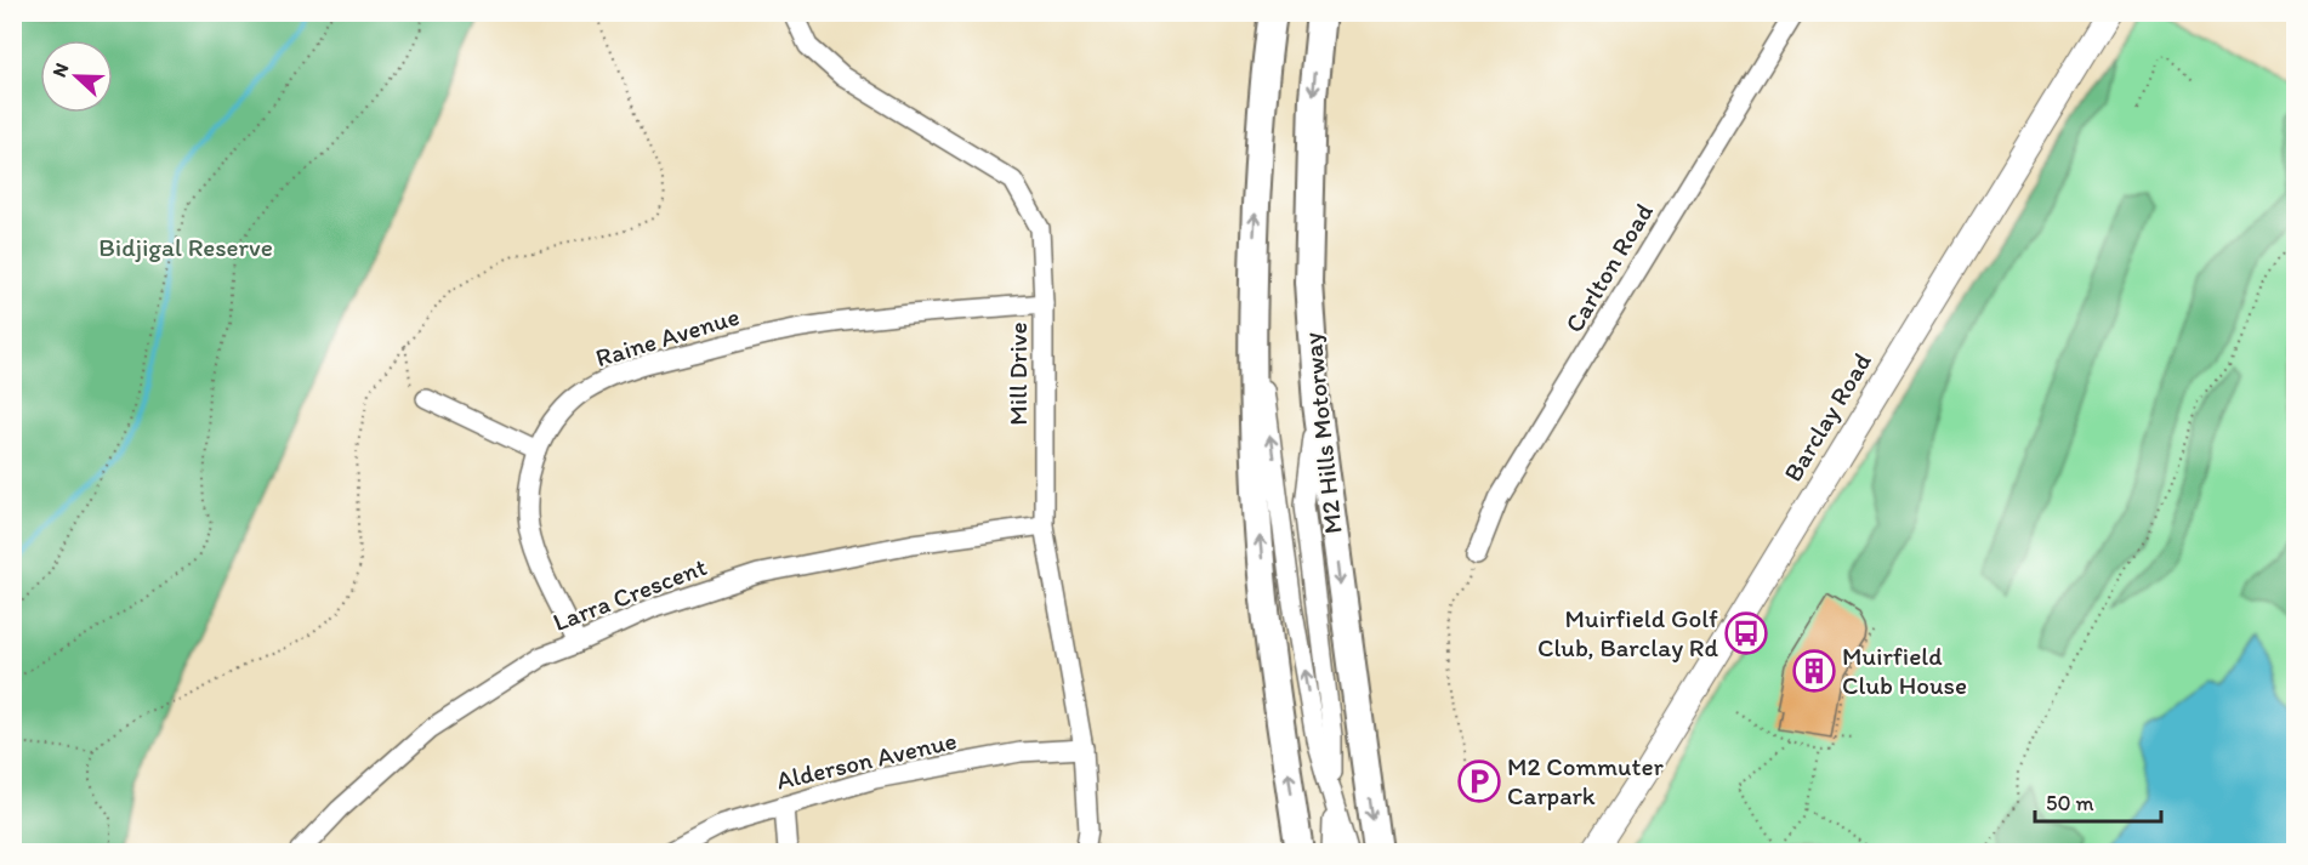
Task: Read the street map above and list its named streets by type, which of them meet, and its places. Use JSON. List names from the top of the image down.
{
  "streets": {
    "highway": ["M2 Hills Motorway"],
    "main road": ["Barclay Road"],
    "street": [
      "Carlton Road",
      "Raine Avenue",
      "Mill Drive",
      "Larra Crescent",
      "Alderson Avenue"
    ]
  },
  "crossings": [
    ["Raine Avenue", "Mill Drive"],
    ["Raine Avenue", "Larra Crescent"],
    ["Mill Drive", "Larra Crescent"],
    ["Mill Drive", "Alderson Avenue"]
  ],
  "parks": ["Bidjigal Reserve"],
  "places": {
    "bus stop": ["Muirfield Golf Club, Barclay Rd"],
    "building": ["Muirfield Club House"],
    "parking": ["M2 Commuter Carpark"]
  },
  "scale_bar": "50 m",
  "north": "left"
}
